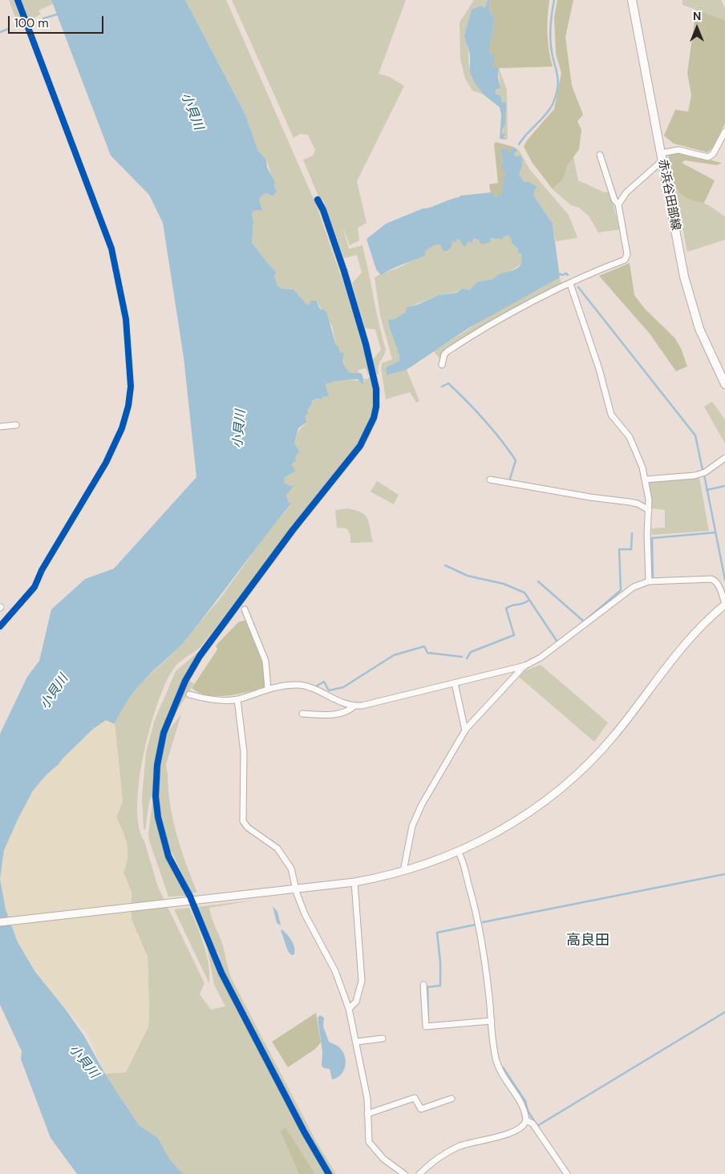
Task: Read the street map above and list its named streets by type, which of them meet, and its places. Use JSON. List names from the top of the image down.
{
  "streets": {
    "main road": ["赤浜谷田部線"]
  },
  "districts": ["高良田"],
  "water": ["小貝川"],
  "scale_bar": "100 m",
  "north": "top"
}
